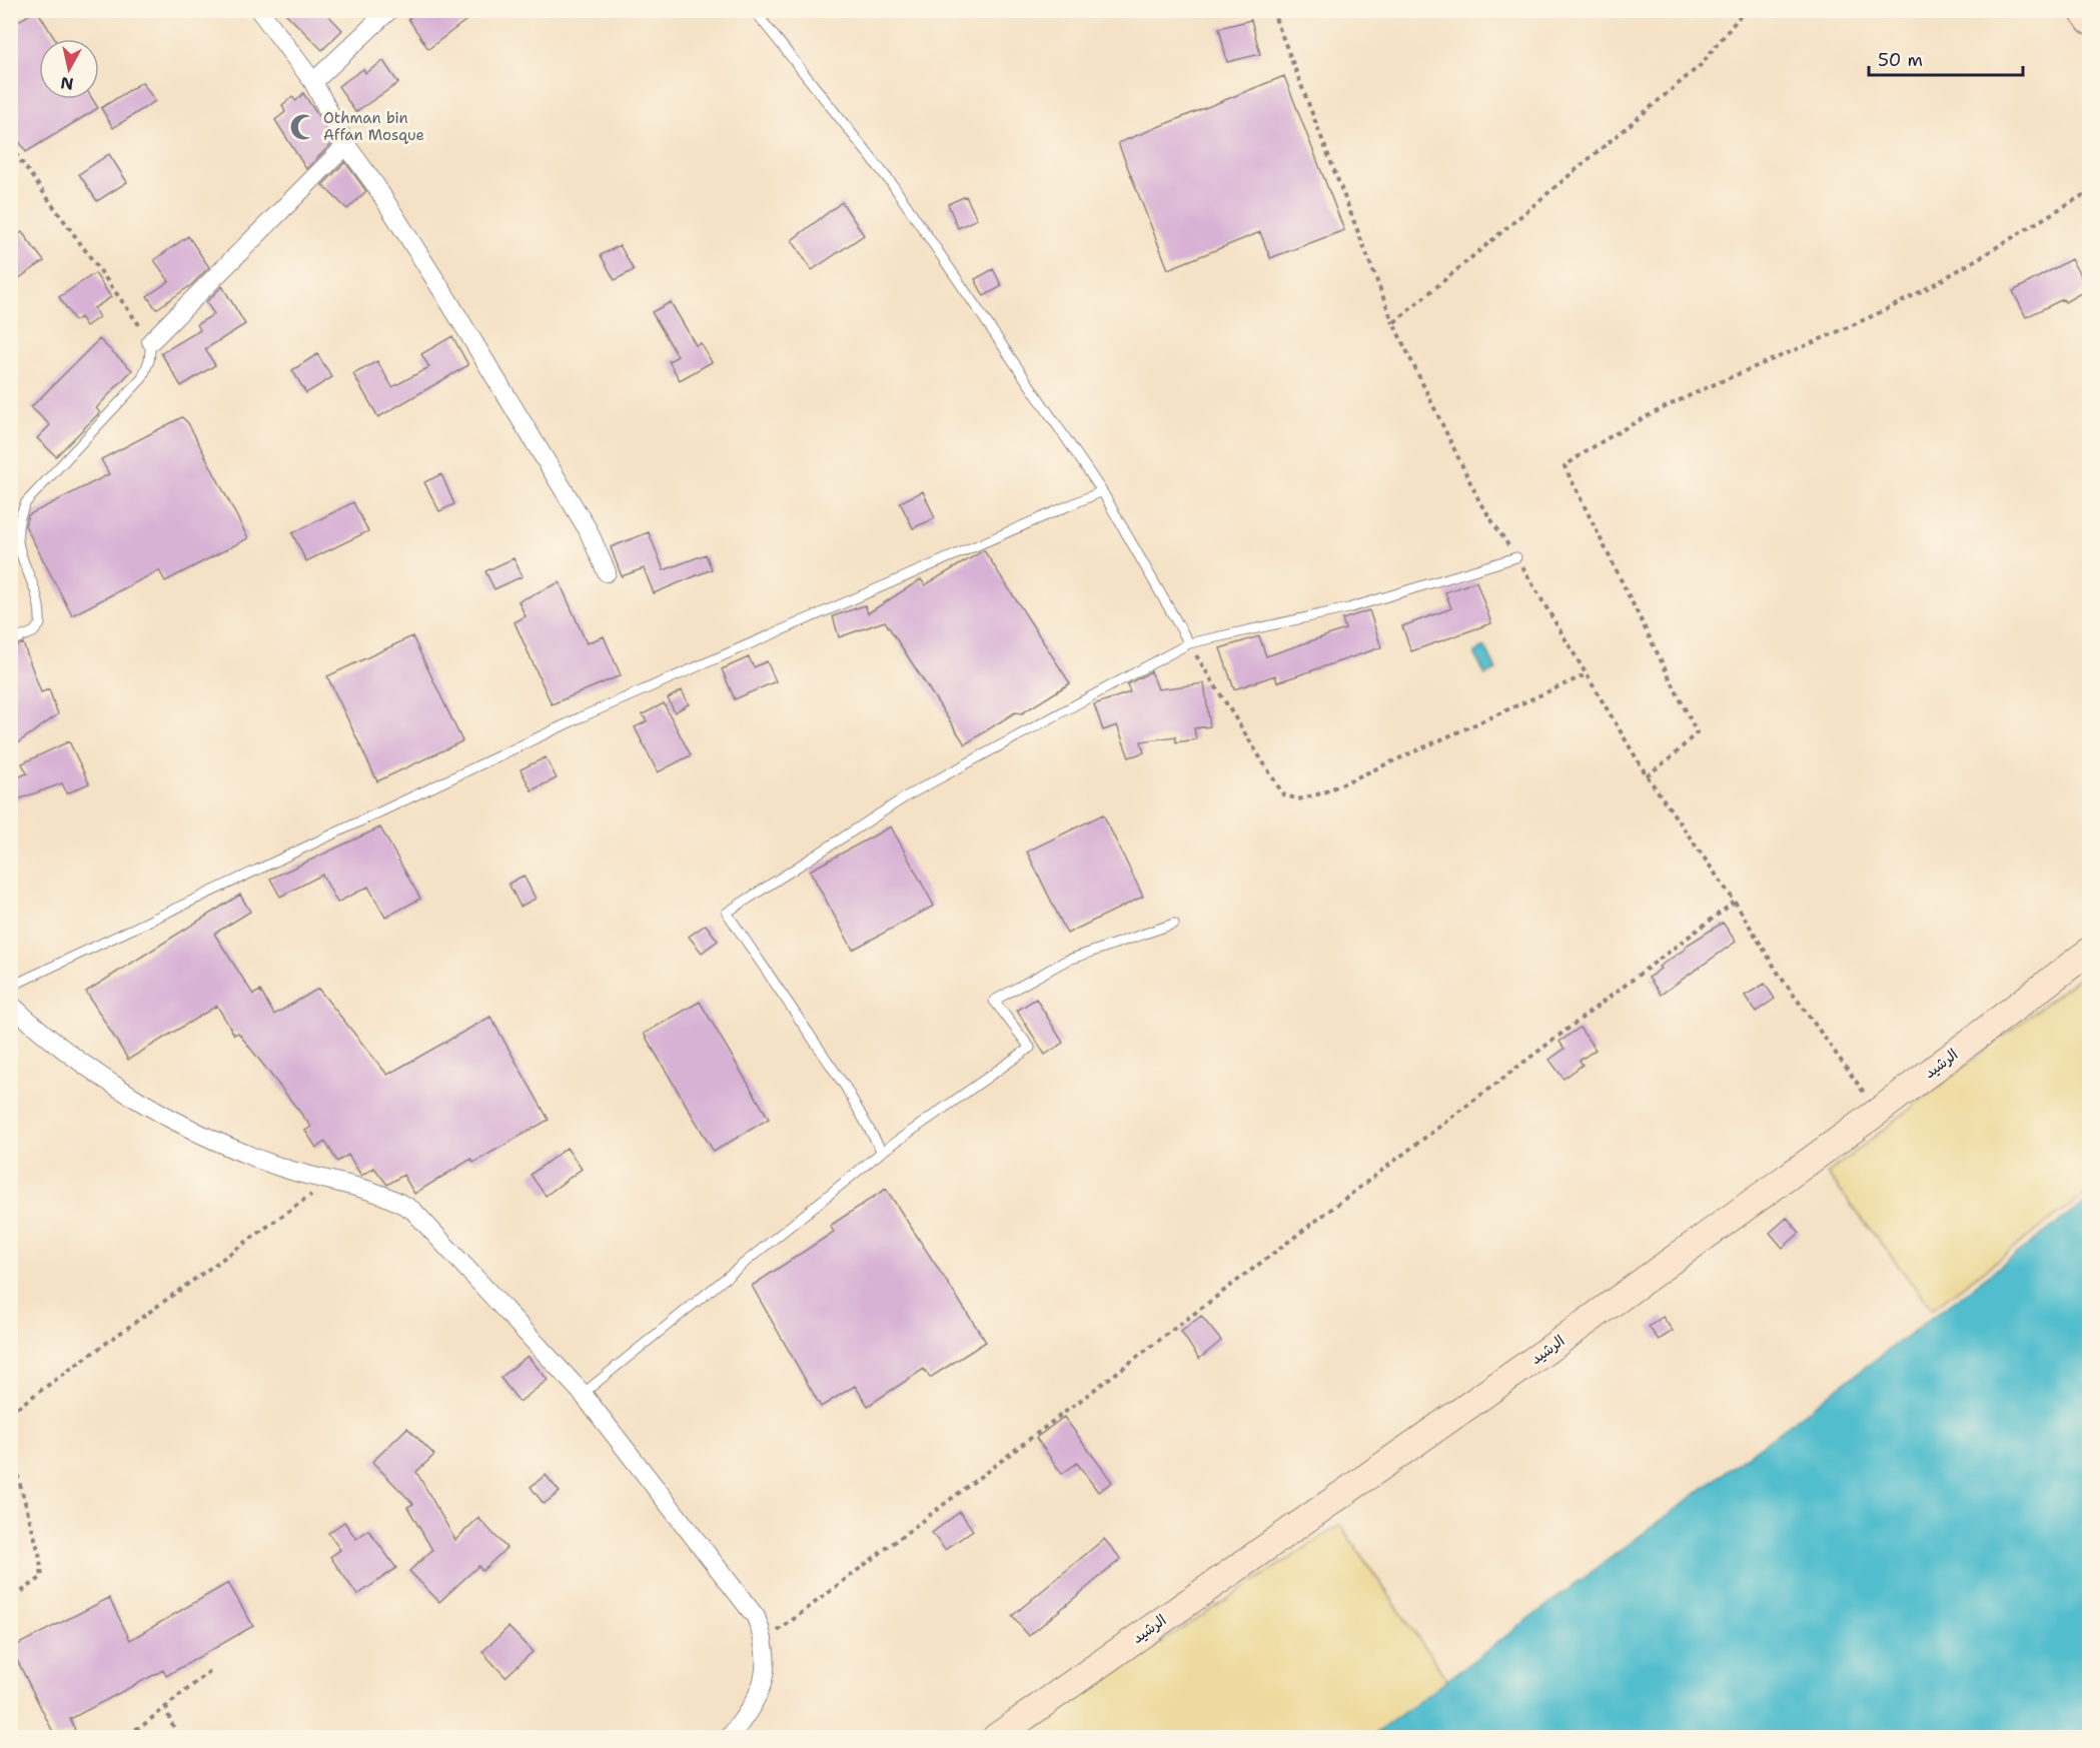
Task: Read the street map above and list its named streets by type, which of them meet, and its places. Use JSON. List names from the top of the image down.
{
  "streets": {
    "main road": ["الرشيد"]
  },
  "places": {
    "mosque": ["Othman bin Affan Mosque"]
  },
  "scale_bar": "50 m",
  "north": "bottom"
}
